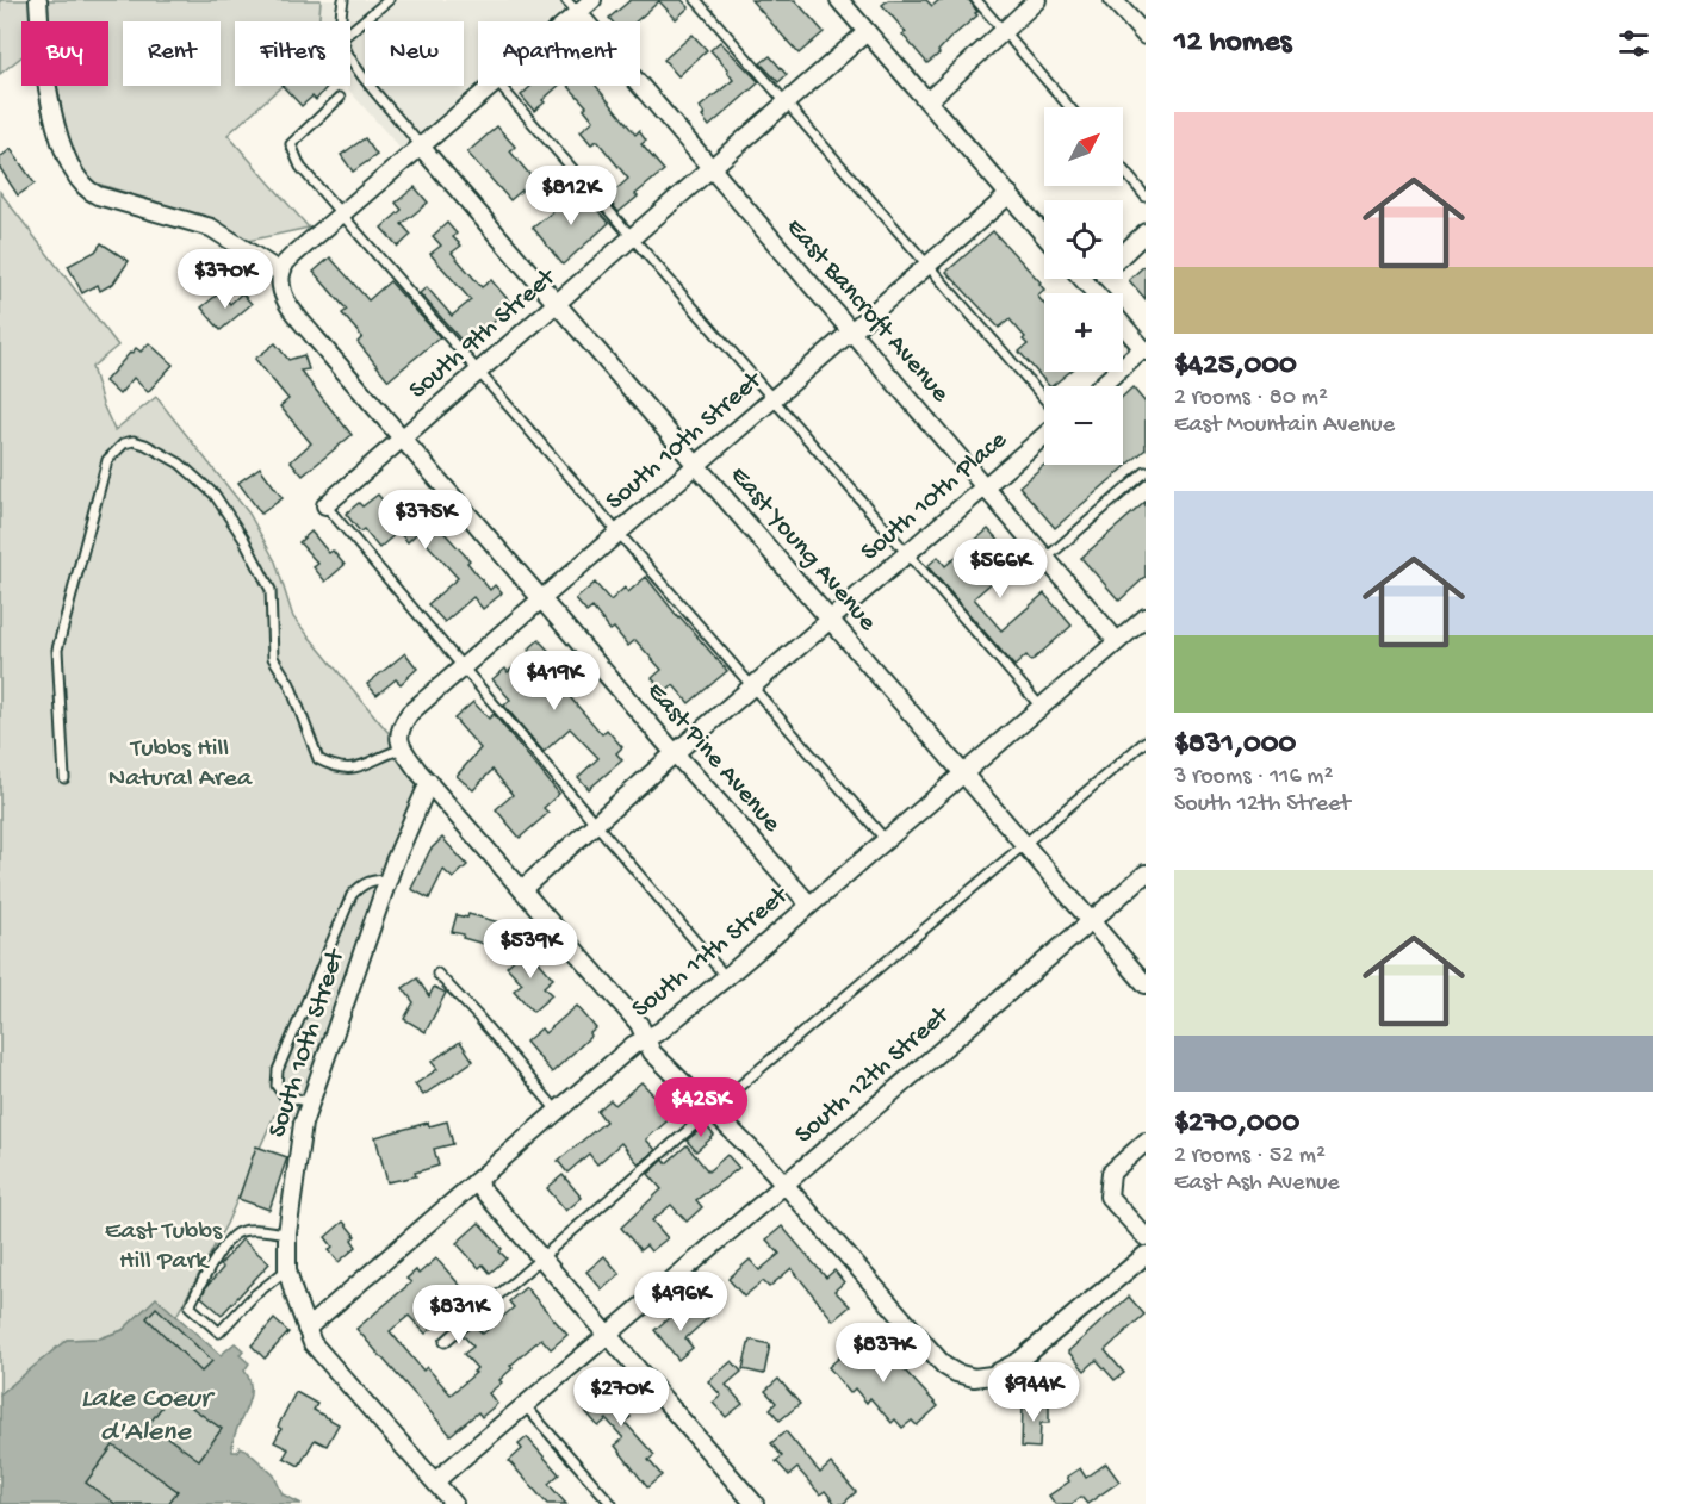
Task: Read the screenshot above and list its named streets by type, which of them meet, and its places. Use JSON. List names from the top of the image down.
{
  "streets": {
    "street": [
      "East Bancroft Avenue",
      "South 9th Street",
      "South 10th Street",
      "South 10th Place",
      "East Young Avenue",
      "East Pine Avenue",
      "South 11th Street",
      "South 12th Street"
    ]
  },
  "crossings": [
    ["East Bancroft Avenue", "South 9th Street"],
    ["East Bancroft Avenue", "South 10th Street"],
    ["East Bancroft Avenue", "South 10th Place"],
    ["East Bancroft Avenue", "South 11th Street"],
    ["South 9th Street", "East Young Avenue"],
    ["South 9th Street", "East Pine Avenue"],
    ["South 10th Street", "East Young Avenue"],
    ["South 10th Street", "East Pine Avenue"],
    ["South 10th Street", "South 11th Street"],
    ["South 10th Street", "South 12th Street"],
    ["South 10th Place", "East Young Avenue"],
    ["South 10th Place", "East Pine Avenue"],
    ["East Young Avenue", "South 11th Street"],
    ["East Young Avenue", "South 12th Street"],
    ["East Pine Avenue", "South 11th Street"]
  ],
  "water": ["Lake Coeur d'Alene"],
  "parks": ["Tubbs Hill Natural Area", "East Tubbs Hill Park"],
  "north": "top right",
  "page": {
    "heading": "12 homes",
    "chip": [
      "Buy",
      "Rent",
      "Filters",
      "New",
      "Apartment"
    ],
    "list": [
      {
        "name": "$425,000",
        "note": "2 rooms · 80 m² · East Mountain Avenue"
      },
      {
        "name": "$831,000",
        "note": "3 rooms · 116 m² · South 12th Street"
      },
      {
        "name": "$270,000",
        "note": "2 rooms · 52 m² · East Ash Avenue"
      }
    ],
    "map_buttons": ["+", "−"],
    "price": [
      "$812K",
      "$370K",
      "$375K",
      "$566K",
      "$419K",
      "$539K",
      "$425K",
      "$496K",
      "$831K",
      "$837K",
      "$944K",
      "$270K"
    ]
  }
}
